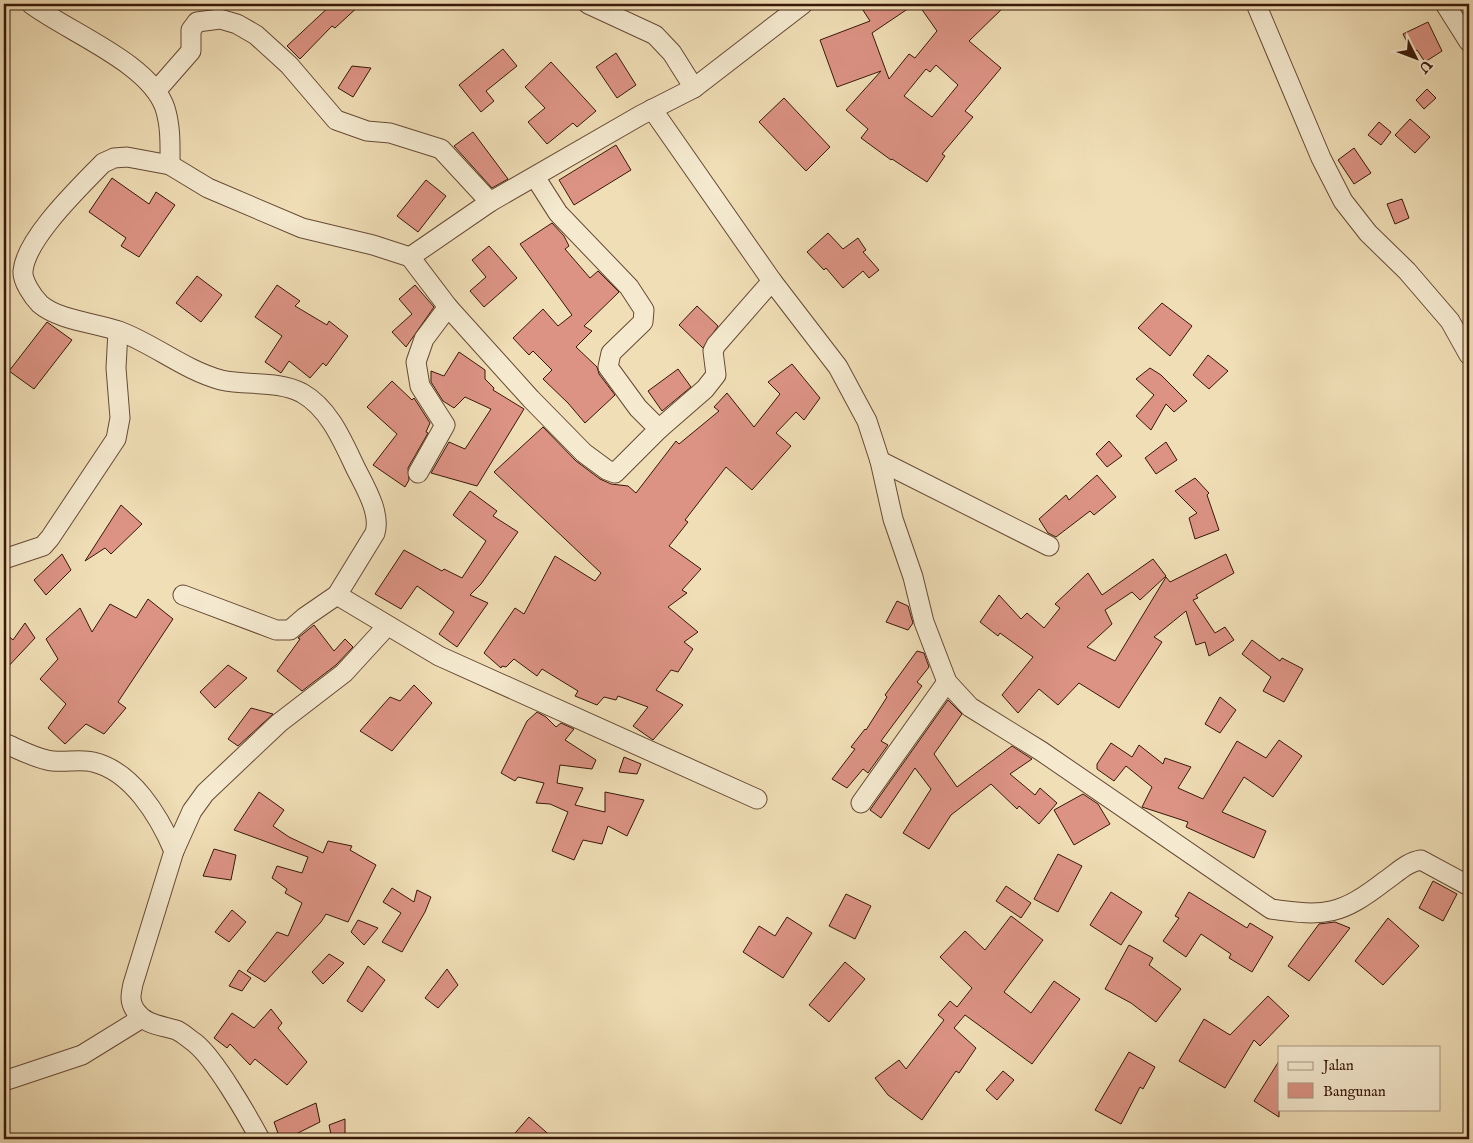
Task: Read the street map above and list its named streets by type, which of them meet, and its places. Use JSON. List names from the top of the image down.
{
  "legend": ["Jalan", "Bangunan"],
  "north": "bottom right"
}
